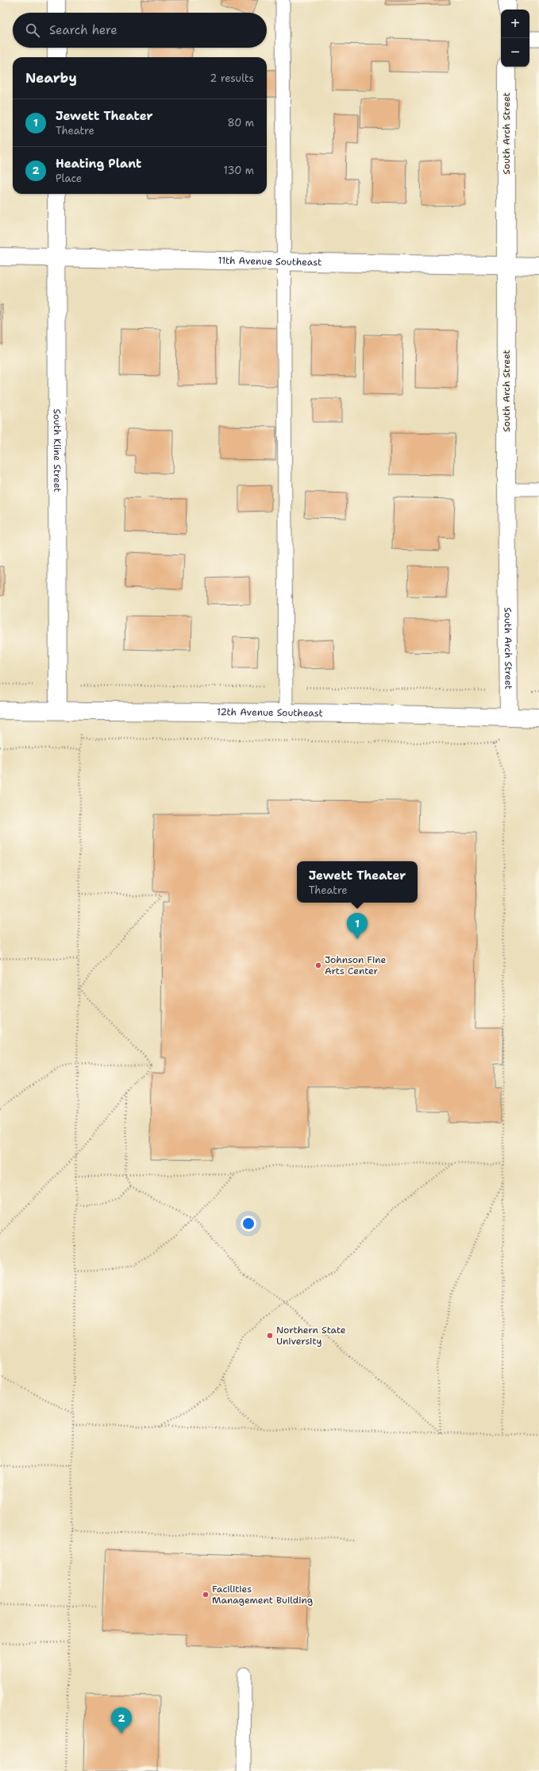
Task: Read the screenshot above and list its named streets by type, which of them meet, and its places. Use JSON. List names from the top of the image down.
{
  "streets": {
    "street": [
      "South Arch Street",
      "11th Avenue Southeast",
      "South Kline Street",
      "12th Avenue Southeast"
    ]
  },
  "crossings": [
    ["South Arch Street", "11th Avenue Southeast"],
    ["South Arch Street", "12th Avenue Southeast"],
    ["11th Avenue Southeast", "South Kline Street"],
    ["South Kline Street", "12th Avenue Southeast"]
  ],
  "places": ["Johnson Fine Arts Center", "Northern State University", "Facilities Management Building"],
  "page": {
    "map_buttons": ["+", "−"],
    "search": "Search here",
    "heading": ["Nearby", "2 results"],
    "list": [
      {
        "mark": "1",
        "name": "Jewett Theater",
        "note": "Theatre",
        "value": "80 m"
      },
      {
        "mark": "2",
        "name": "Heating Plant",
        "note": "Place",
        "value": "130 m"
      }
    ],
    "popup": ["Jewett Theater", "Theatre"],
    "pins": ["1", "2"]
  }
}
